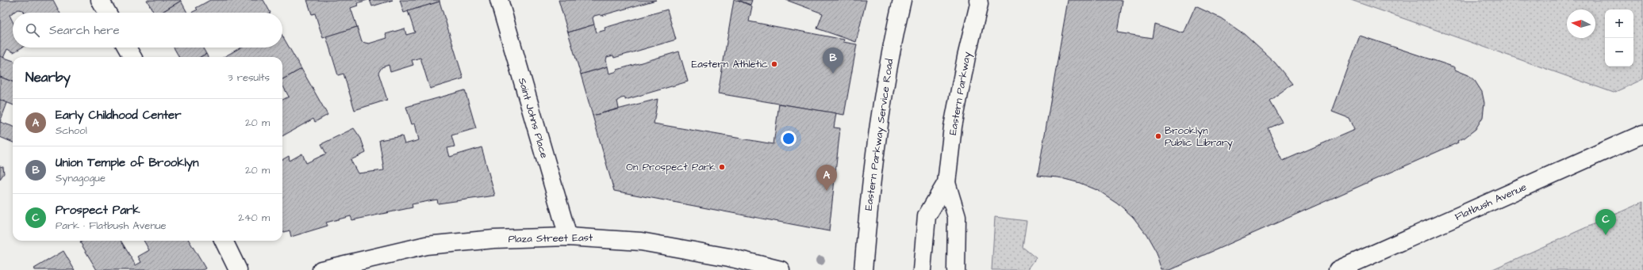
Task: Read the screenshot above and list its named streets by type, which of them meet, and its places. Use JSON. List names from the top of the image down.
{
  "streets": {
    "street": [
      "Eastern Parkway",
      "Saint Johns Place",
      "Eastern Parkway Service Road",
      "Flatbush Avenue",
      "Plaza Street East"
    ]
  },
  "crossings": [
    ["Saint Johns Place", "Plaza Street East"]
  ],
  "places": ["Eastern Athletic", "Brooklyn Public Library", "On Prospect Park"],
  "north": "left",
  "page": {
    "map_buttons": ["+", "−"],
    "search": "Search here",
    "pins": ["B", "A", "C"],
    "heading": ["Nearby", "3 results"],
    "list": [
      {
        "mark": "A",
        "name": "Early Childhood Center",
        "note": "School",
        "value": "20 m"
      },
      {
        "mark": "B",
        "name": "Union Temple of Brooklyn",
        "note": "Synagogue",
        "value": "20 m"
      },
      {
        "mark": "C",
        "name": "Prospect Park",
        "note": "Park · Flatbush Avenue",
        "value": "240 m"
      }
    ]
  }
}
